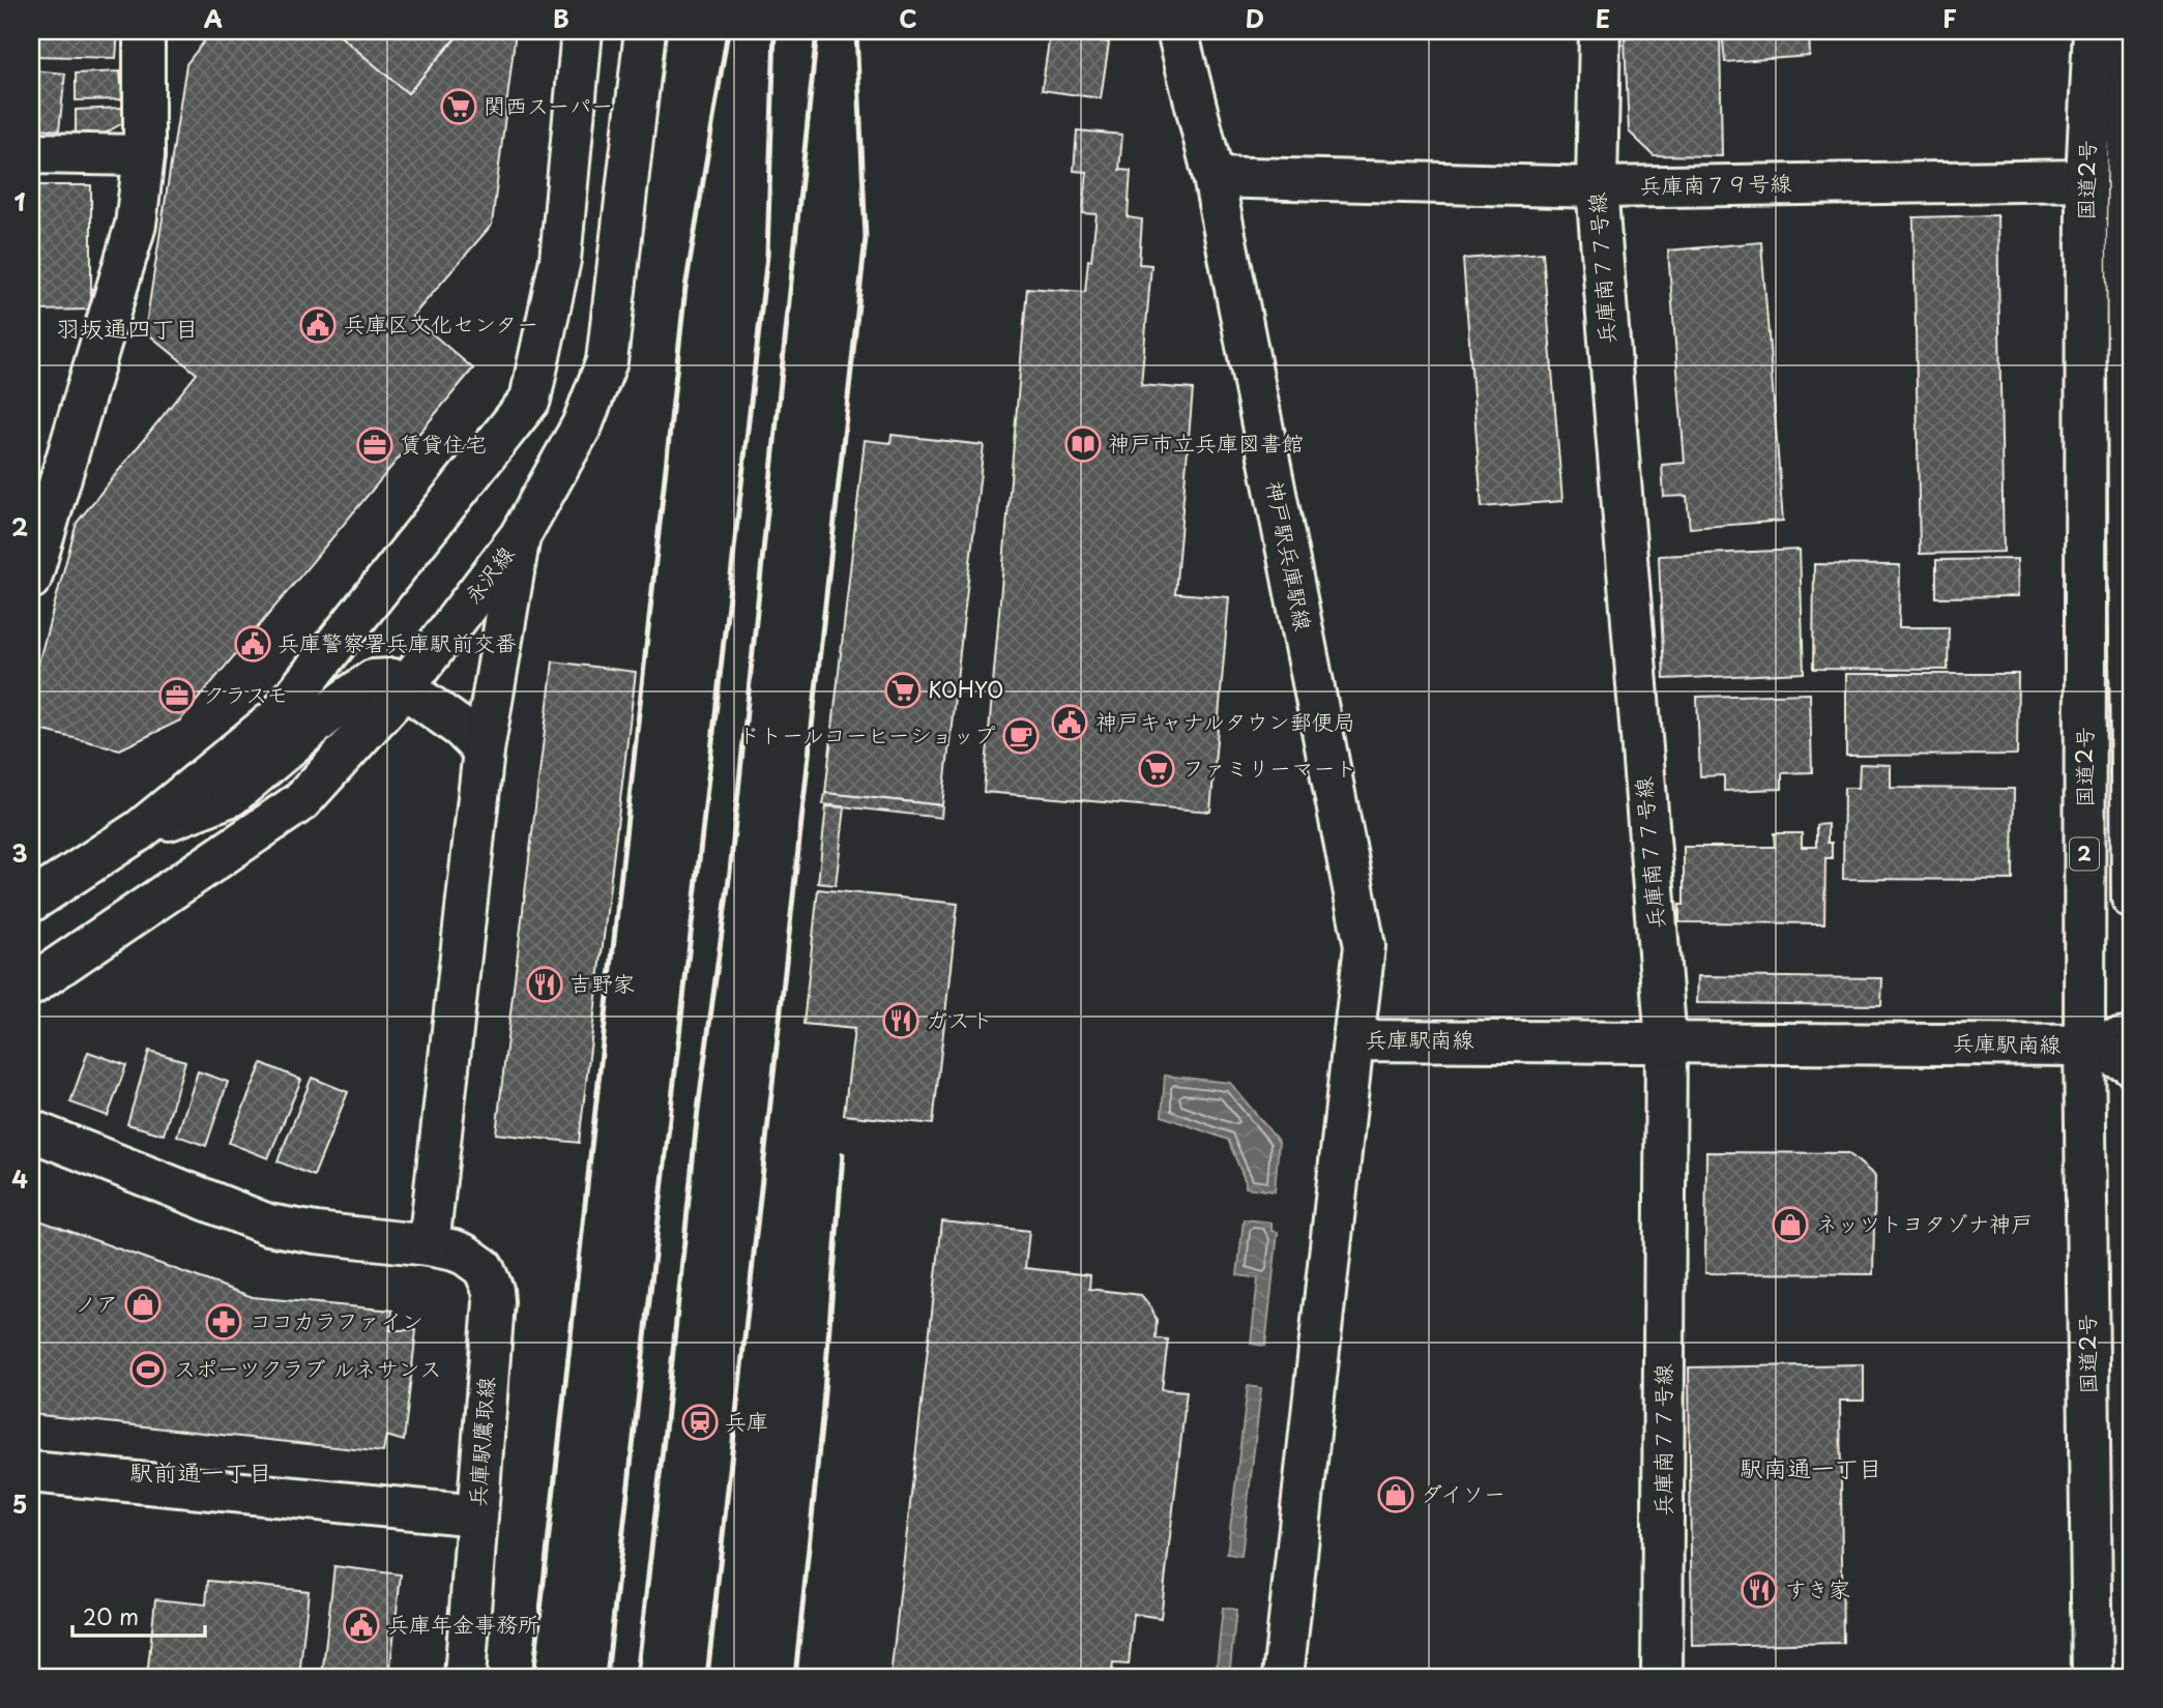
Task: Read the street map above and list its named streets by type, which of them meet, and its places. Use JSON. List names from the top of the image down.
{
  "streets": {
    "main road": [
      "国道2号",
      "兵庫南７９号線",
      "兵庫南７７号線",
      "神戸駅兵庫駅線",
      "永沢線",
      "2",
      "兵庫駅南線",
      "兵庫駅鷹取線"
    ]
  },
  "crossings": [
    ["国道2号", "兵庫南７９号線"],
    ["国道2号", "兵庫駅南線"],
    ["兵庫南７９号線", "兵庫南７７号線"],
    ["兵庫南７９号線", "神戸駅兵庫駅線"],
    ["兵庫南７７号線", "兵庫駅南線"],
    ["神戸駅兵庫駅線", "兵庫駅南線"]
  ],
  "districts": ["羽坂通四丁目", "駅南通一丁目", "駅前通一丁目"],
  "places": {
    "supermarket": ["関西スーパー", "KOHYO", "ファミリーマート"],
    "public building": [
      "兵庫区文化センター",
      "兵庫警察署兵庫駅前交番",
      "神戸キャナルタウン郵便局",
      "兵庫年金事務所"
    ],
    "library": ["神戸市立兵庫図書館"],
    "office": ["賃貸住宅", "クラスモ"],
    "cafe": ["ドトールコーヒーショップ"],
    "restaurant": ["吉野家", "ガスト", "すき家"],
    "shop": ["ネッツトヨタゾナ神戸", "ノア", "ダイソー"],
    "pharmacy": ["ココカラファイン"],
    "sports": ["スポーツクラブ ルネサンス"],
    "station": ["兵庫"]
  },
  "scale_bar": "20 m",
  "grid": {
    "columns": [
      "A",
      "B",
      "C",
      "D",
      "E",
      "F"
    ],
    "rows": [
      "1",
      "2",
      "3",
      "4",
      "5"
    ]
  }
}
